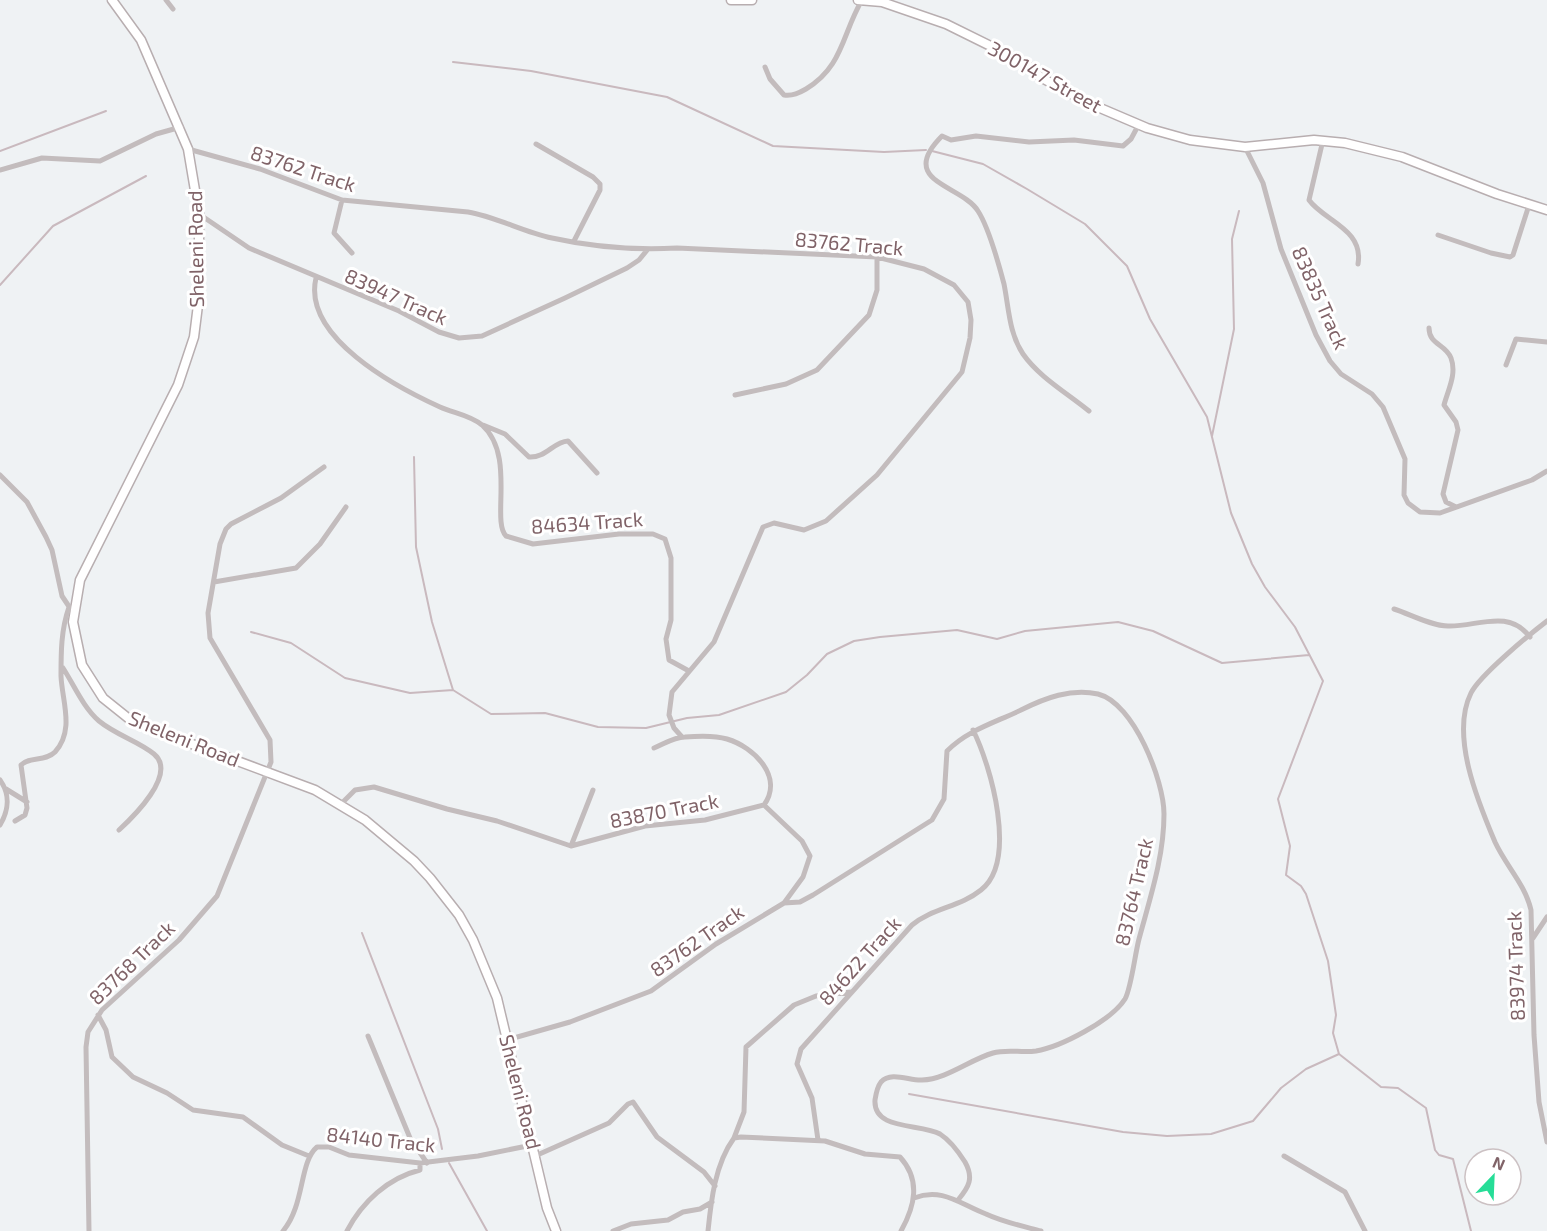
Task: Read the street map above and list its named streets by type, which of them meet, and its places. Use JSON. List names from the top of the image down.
{
  "streets": {
    "street": [
      "300147 Street",
      "83762 Track",
      "Sheleni Road",
      "83947 Track",
      "83835 Track",
      "84634 Track",
      "83870 Track",
      "83764 Track",
      "84622 Track",
      "83768 Track",
      "83974 Track",
      "84140 Track"
    ]
  },
  "crossings": [
    ["300147 Street", "83835 Track"],
    ["83762 Track", "Sheleni Road"],
    ["83762 Track", "83947 Track"],
    ["83762 Track", "84634 Track"],
    ["83762 Track", "83870 Track"],
    ["83762 Track", "83764 Track"],
    ["Sheleni Road", "83947 Track"],
    ["Sheleni Road", "83768 Track"],
    ["Sheleni Road", "84140 Track"],
    ["83764 Track", "84622 Track"]
  ],
  "north": "top right"
}
